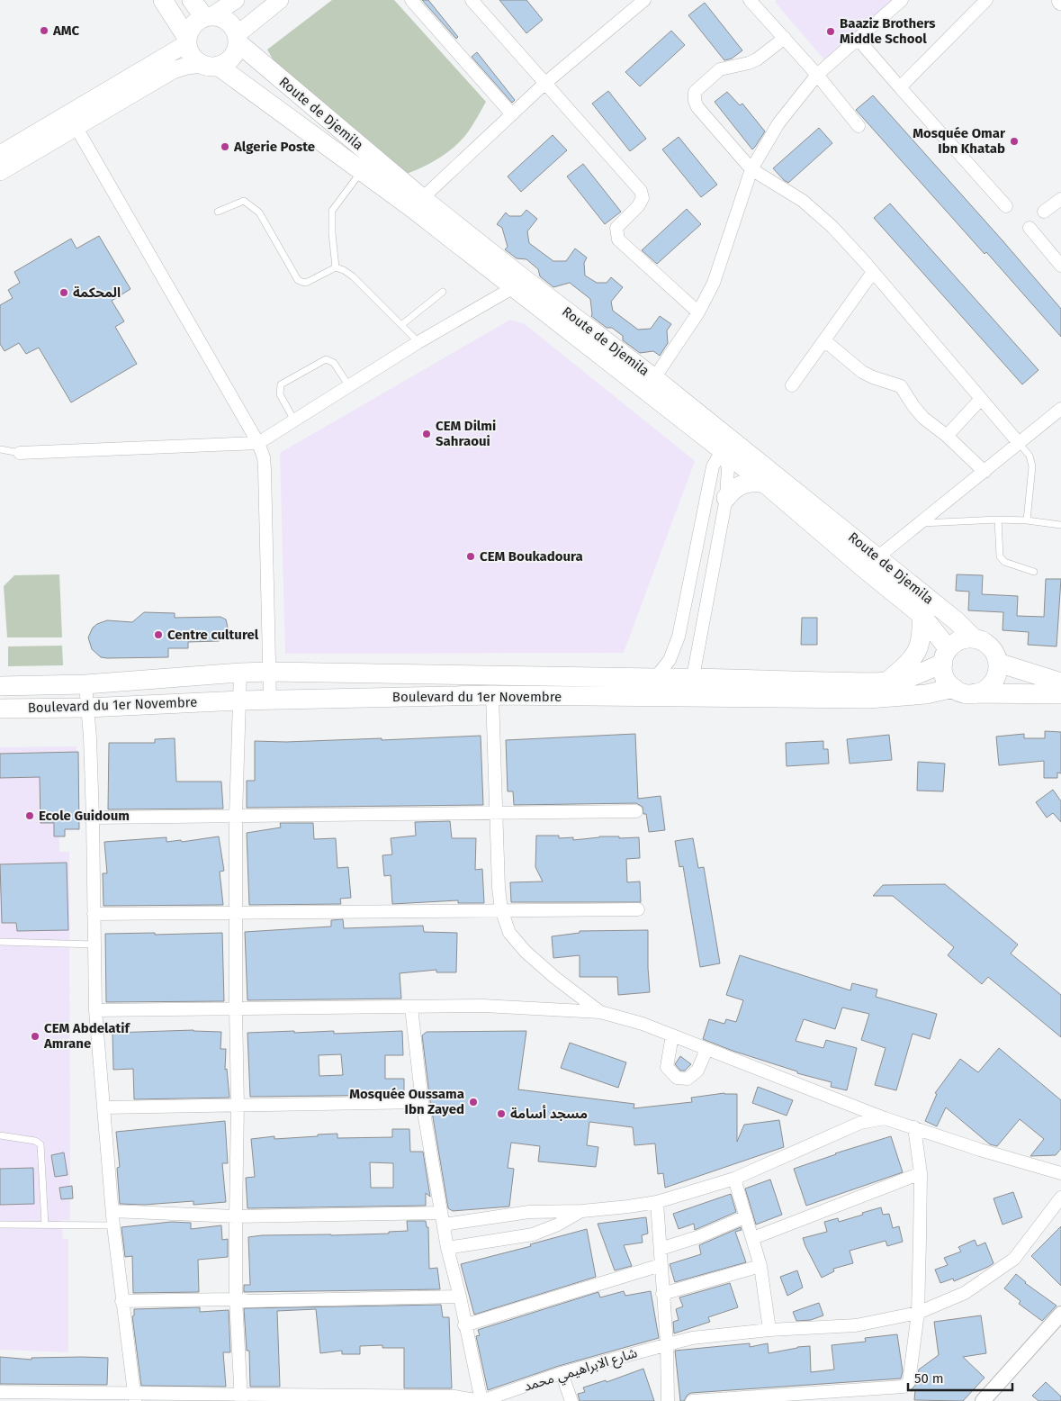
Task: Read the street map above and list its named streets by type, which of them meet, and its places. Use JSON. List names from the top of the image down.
{
  "streets": {
    "main road": ["Route de Djemila", "Boulevard du 1er Novembre"],
    "street": ["شارع الابراهيمي محمد"]
  },
  "crossings": [
    ["Route de Djemila", "Boulevard du 1er Novembre"]
  ],
  "places": [
    "AMC",
    "Baaziz Brothers Middle School",
    "Mosquée Omar Ibn Khatab",
    "Algerie Poste",
    "المحكمة",
    "CEM Dilmi Sahraoui",
    "CEM Boukadoura",
    "Centre culturel",
    "Ecole Guidoum",
    "CEM Abdelatif Amrane",
    "Mosquée Oussama Ibn Zayed",
    "مسجد أسامة"
  ],
  "scale_bar": "50 m"
}
